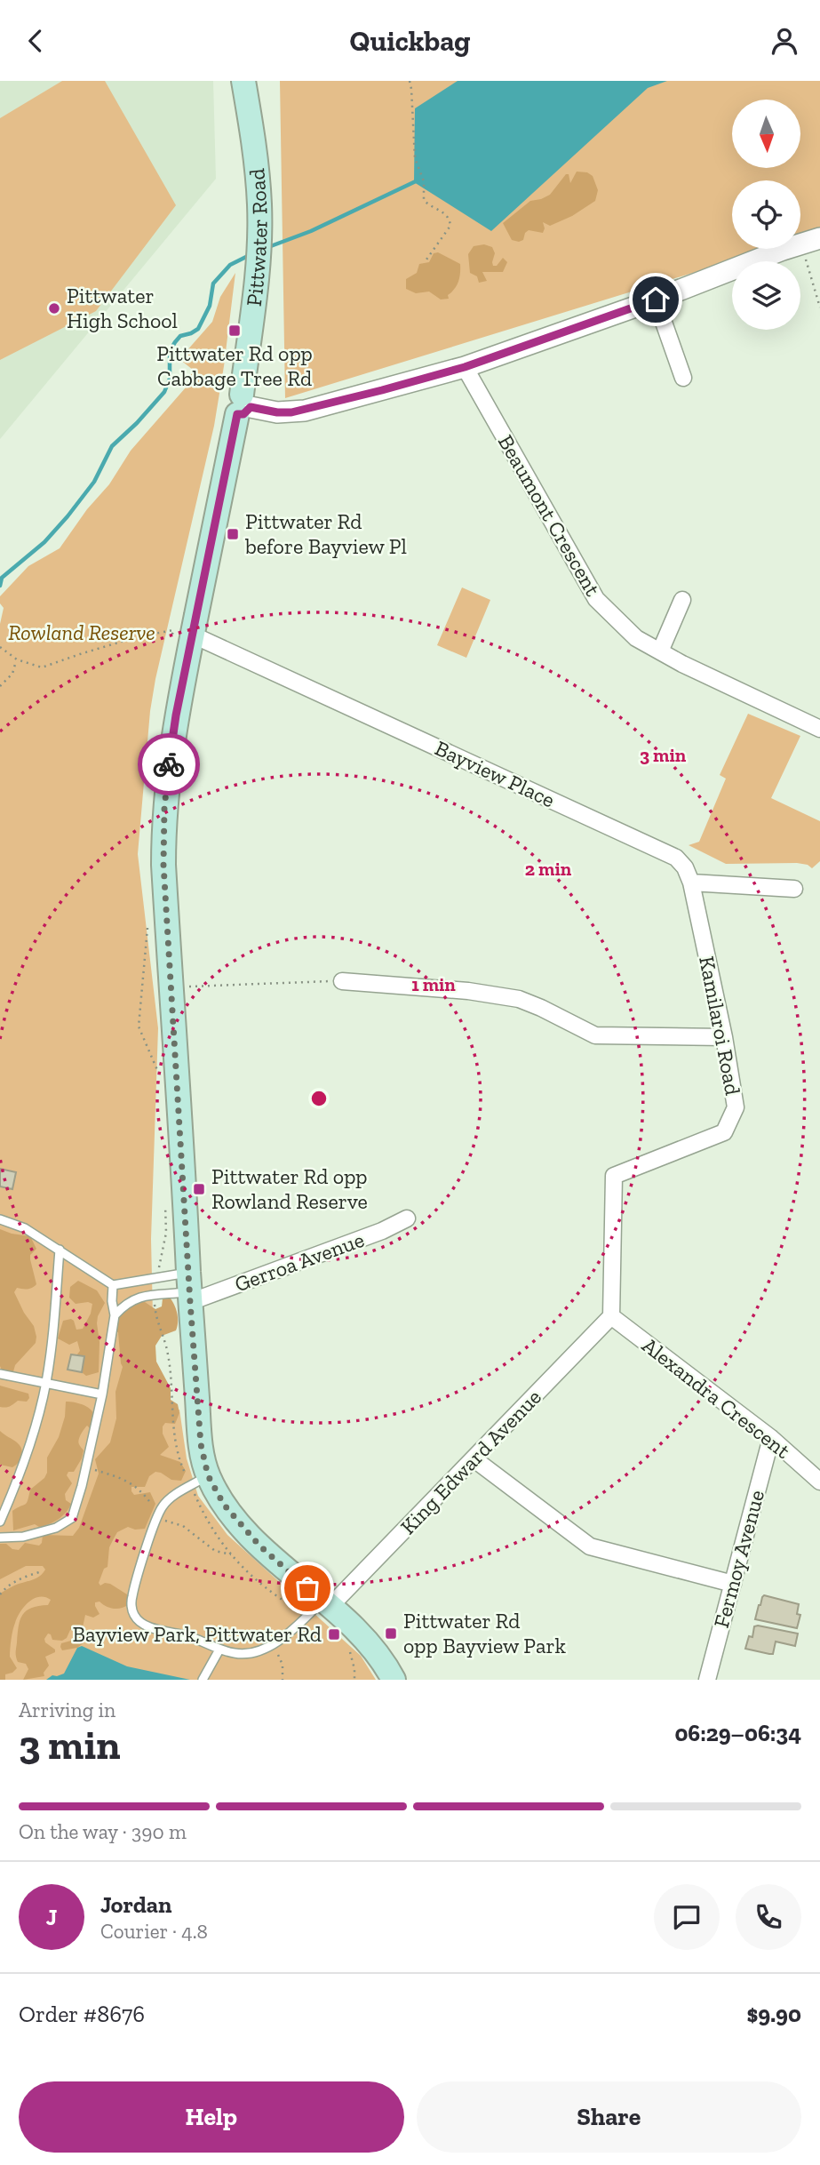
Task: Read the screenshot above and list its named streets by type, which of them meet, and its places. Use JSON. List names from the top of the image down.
{
  "streets": {
    "main road": ["Pittwater Road"],
    "street": [
      "Beaumont Crescent",
      "Bayview Place",
      "Kamilaroi Road",
      "Gerroa Avenue",
      "Alexandra Crescent",
      "King Edward Avenue",
      "Fermoy Avenue"
    ]
  },
  "crossings": [
    ["Pittwater Road", "Bayview Place"],
    ["Pittwater Road", "Gerroa Avenue"],
    ["Pittwater Road", "King Edward Avenue"],
    ["Bayview Place", "Kamilaroi Road"],
    ["Kamilaroi Road", "Alexandra Crescent"],
    ["Kamilaroi Road", "King Edward Avenue"],
    ["Alexandra Crescent", "King Edward Avenue"],
    ["Alexandra Crescent", "Fermoy Avenue"]
  ],
  "parks": ["Rowland Reserve"],
  "places": {
    "other": ["Pittwater High School"],
    "transit": [
      "Pittwater Rd opp Cabbage Tree Rd",
      "Pittwater Rd before Bayview Pl",
      "Pittwater Rd opp Rowland Reserve",
      "Pittwater Rd opp Bayview Park",
      "Bayview Park, Pittwater Rd"
    ]
  },
  "north": "bottom",
  "page": {
    "header": "Quickbag",
    "heading": ["3 min", "Arriving in", "06:29–06:34"],
    "panel": [
      "Jordan",
      "Courier · 4.8",
      "Order #8676",
      "$9.90"
    ],
    "bar": "On the way · 390 m",
    "round": "J",
    "buttons": ["Help", "Share"]
  },
  "rings": ["3 min", "2 min", "1 min"]
}
